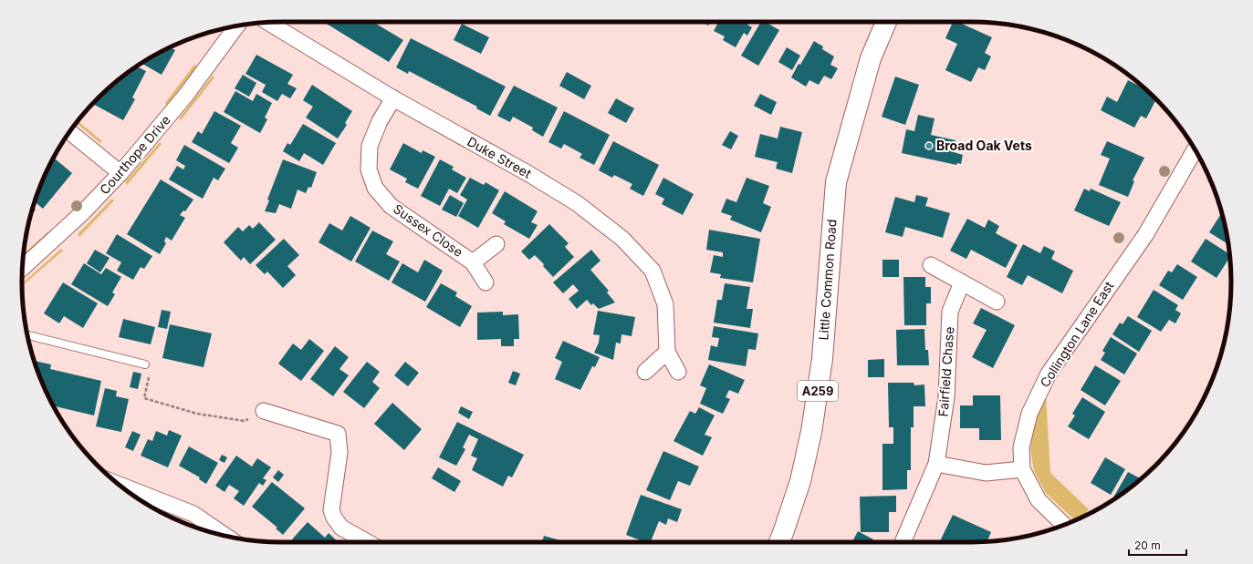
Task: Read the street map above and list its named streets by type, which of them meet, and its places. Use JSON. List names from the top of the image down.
{
  "streets": {
    "highway": ["Little Common Road", "A259"],
    "street": [
      "Courthope Drive",
      "Duke Street",
      "Sussex Close",
      "Collington Lane East",
      "Fairfield Chase"
    ]
  },
  "crossings": [
    ["Duke Street", "Sussex Close"]
  ],
  "places": ["Broad Oak Vets"],
  "scale_bar": "20 m"
}
